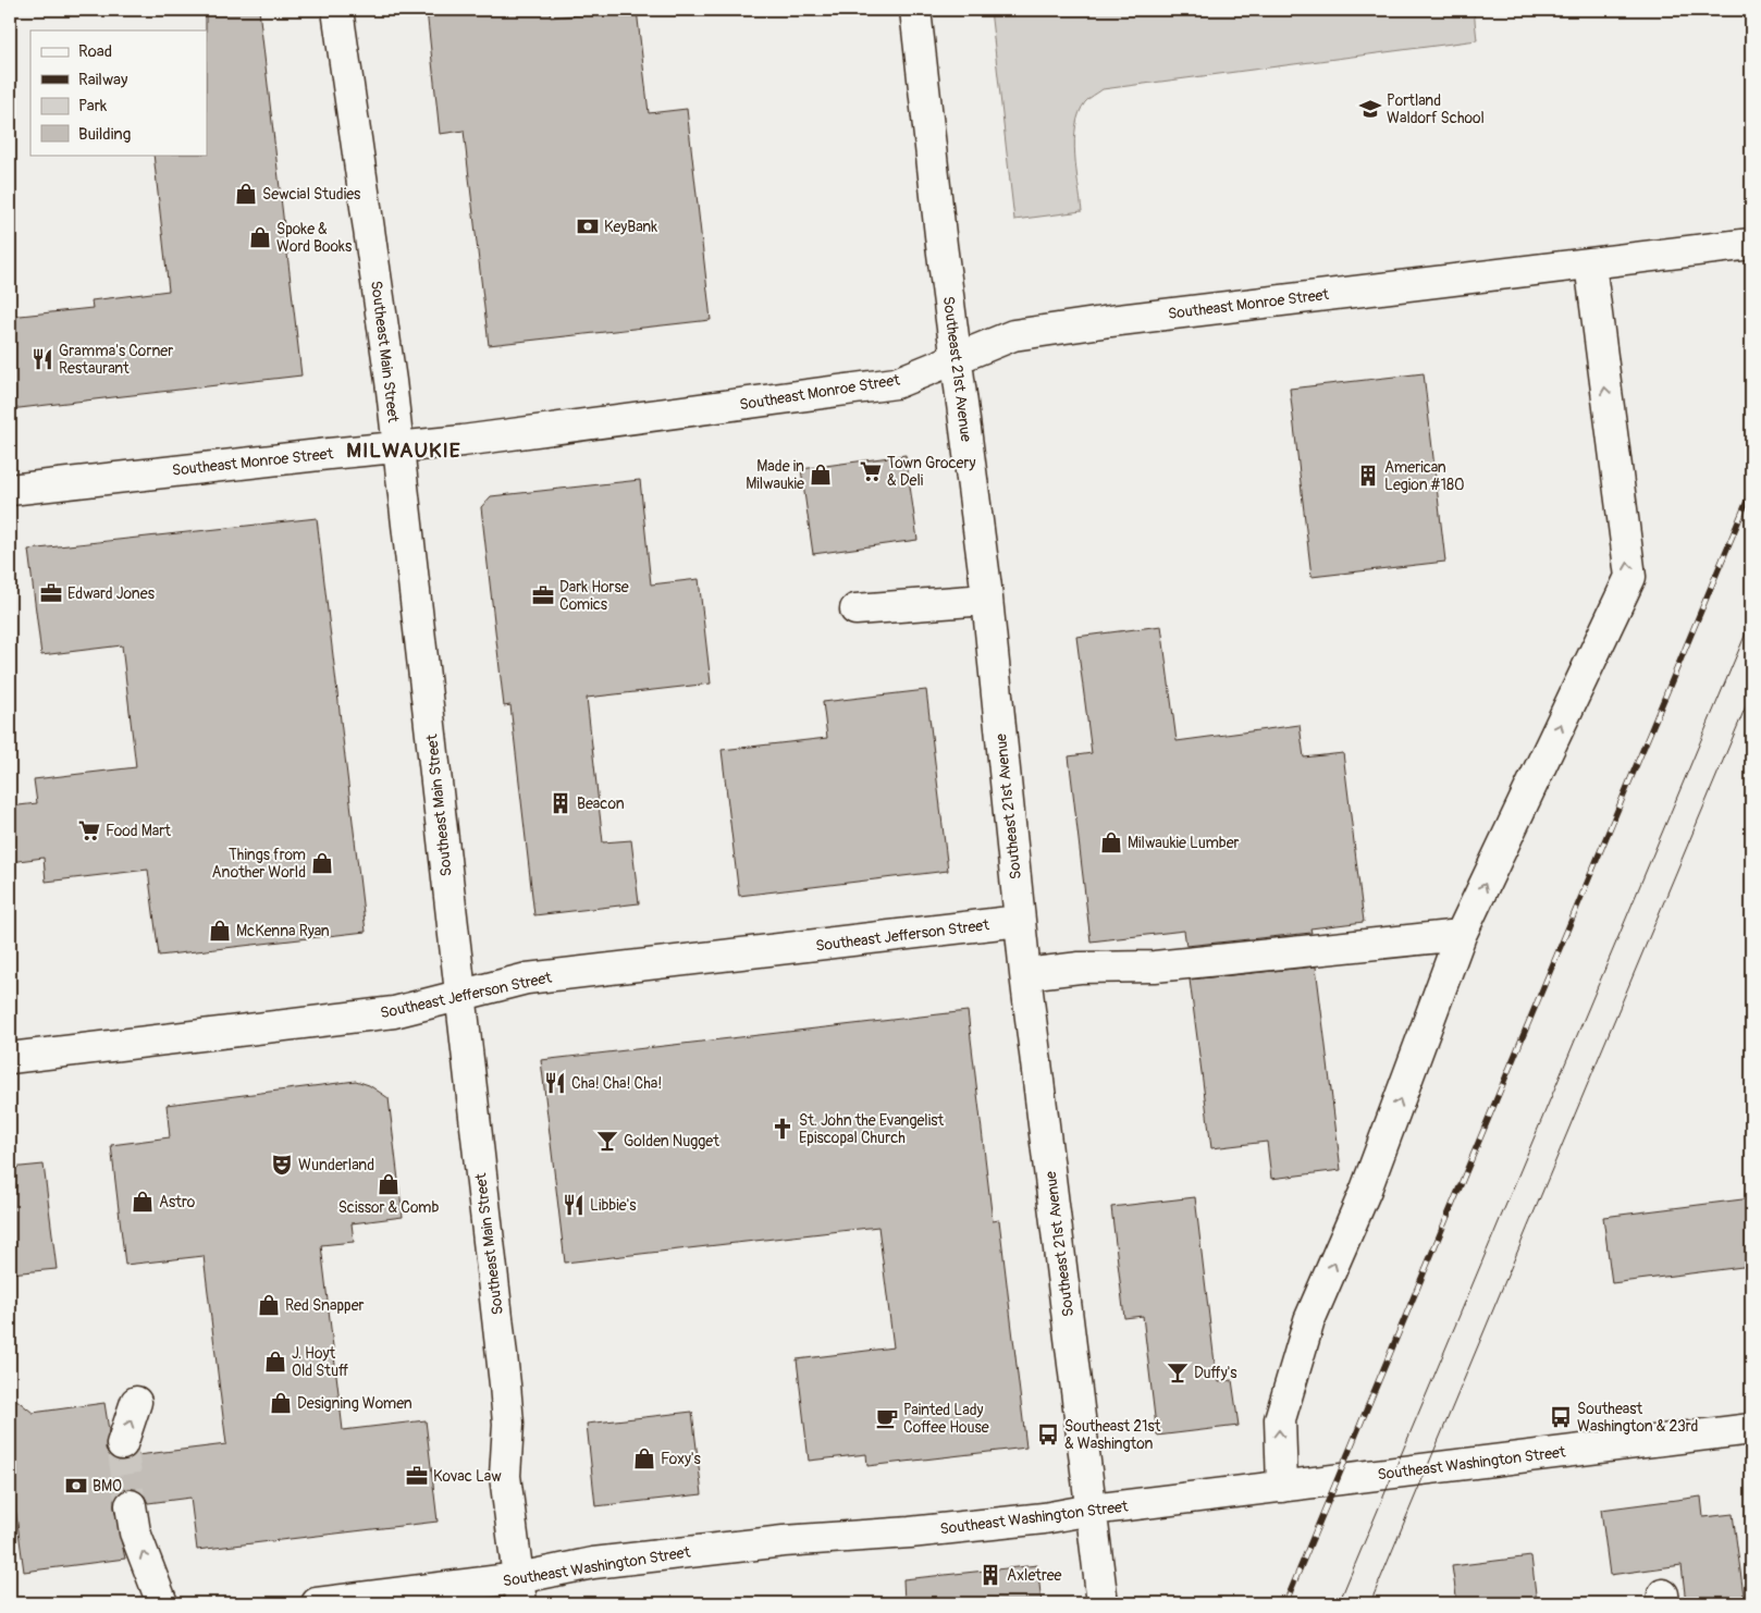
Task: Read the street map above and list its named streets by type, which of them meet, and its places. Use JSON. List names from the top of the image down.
{
  "streets": {
    "street": [
      "Southeast Monroe Street",
      "Southeast Main Street",
      "Southeast 21st Avenue",
      "Southeast Jefferson Street",
      "Southeast Washington Street"
    ]
  },
  "crossings": [
    ["Southeast Monroe Street", "Southeast Main Street"],
    ["Southeast Monroe Street", "Southeast 21st Avenue"],
    ["Southeast Main Street", "Southeast Jefferson Street"],
    ["Southeast Main Street", "Southeast Washington Street"],
    ["Southeast 21st Avenue", "Southeast Jefferson Street"],
    ["Southeast 21st Avenue", "Southeast Washington Street"]
  ],
  "districts": ["MILWAUKIE"],
  "places": {
    "school or university": ["Portland Waldorf School"],
    "shop": [
      "Sewcial Studies",
      "Spoke & Word Books",
      "Made in Milwaukie",
      "Milwaukie Lumber",
      "Things from Another World",
      "McKenna Ryan",
      "Scissor & Comb",
      "Astro",
      "Red Snapper",
      "J. Hoyt Old Stuff",
      "Designing Women",
      "Foxy's"
    ],
    "bank": ["KeyBank", "BMO"],
    "restaurant": ["Gramma's Corner Restaurant", "Cha! Cha! Cha!", "Libbie's"],
    "supermarket": ["Town Grocery & Deli", "Food Mart"],
    "building": ["American Legion #180", "Beacon", "Axletree"],
    "office": ["Edward Jones", "Dark Horse Comics", "Kovac Law"],
    "church": ["St. John the Evangelist Episcopal Church"],
    "bar": ["Golden Nugget", "Duffy's"],
    "theatre": ["Wunderland"],
    "bus stop": ["Southeast Washington & 23rd", "Southeast 21st & Washington"],
    "cafe": ["Painted Lady Coffee House"]
  },
  "legend": [
    "Road",
    "Railway",
    "Park",
    "Building"
  ]
}
